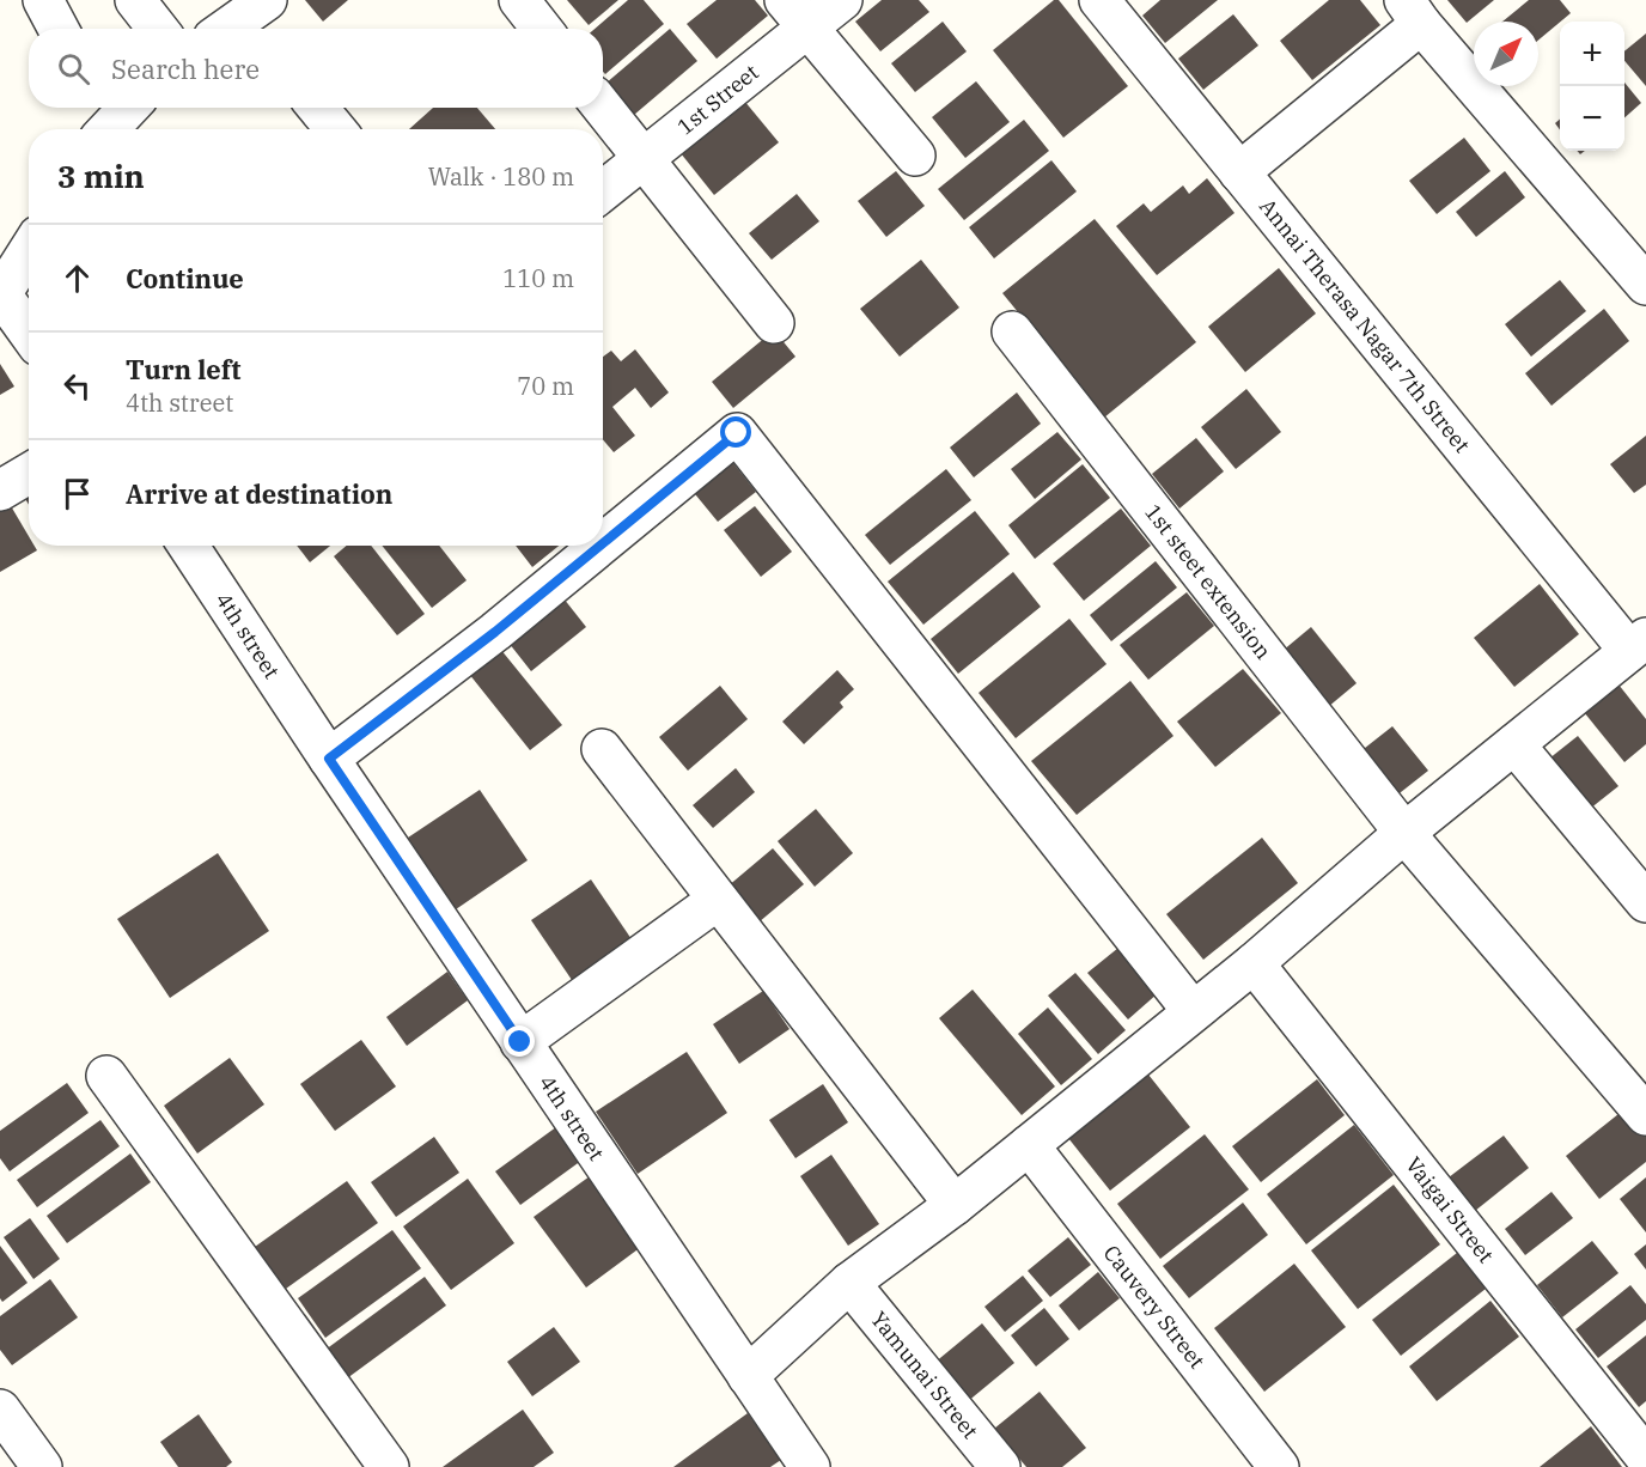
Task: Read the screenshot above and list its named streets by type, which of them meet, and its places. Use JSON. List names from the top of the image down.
{
  "streets": {
    "street": [
      "1st Street",
      "Annai Therasa Nagar 7th Street",
      "1st steet extension",
      "4th street",
      "Vaigai Street",
      "Cauvery Street",
      "Yamunai Street"
    ]
  },
  "north": "top right",
  "page": {
    "map_buttons": ["+", "−"],
    "search": "Search here",
    "heading": ["3 min", "Walk · 180 m"],
    "list": [
      ["Continue", "110 m"],
      ["Turn left", "4th street", "70 m"],
      "Arrive at destination"
    ]
  }
}
